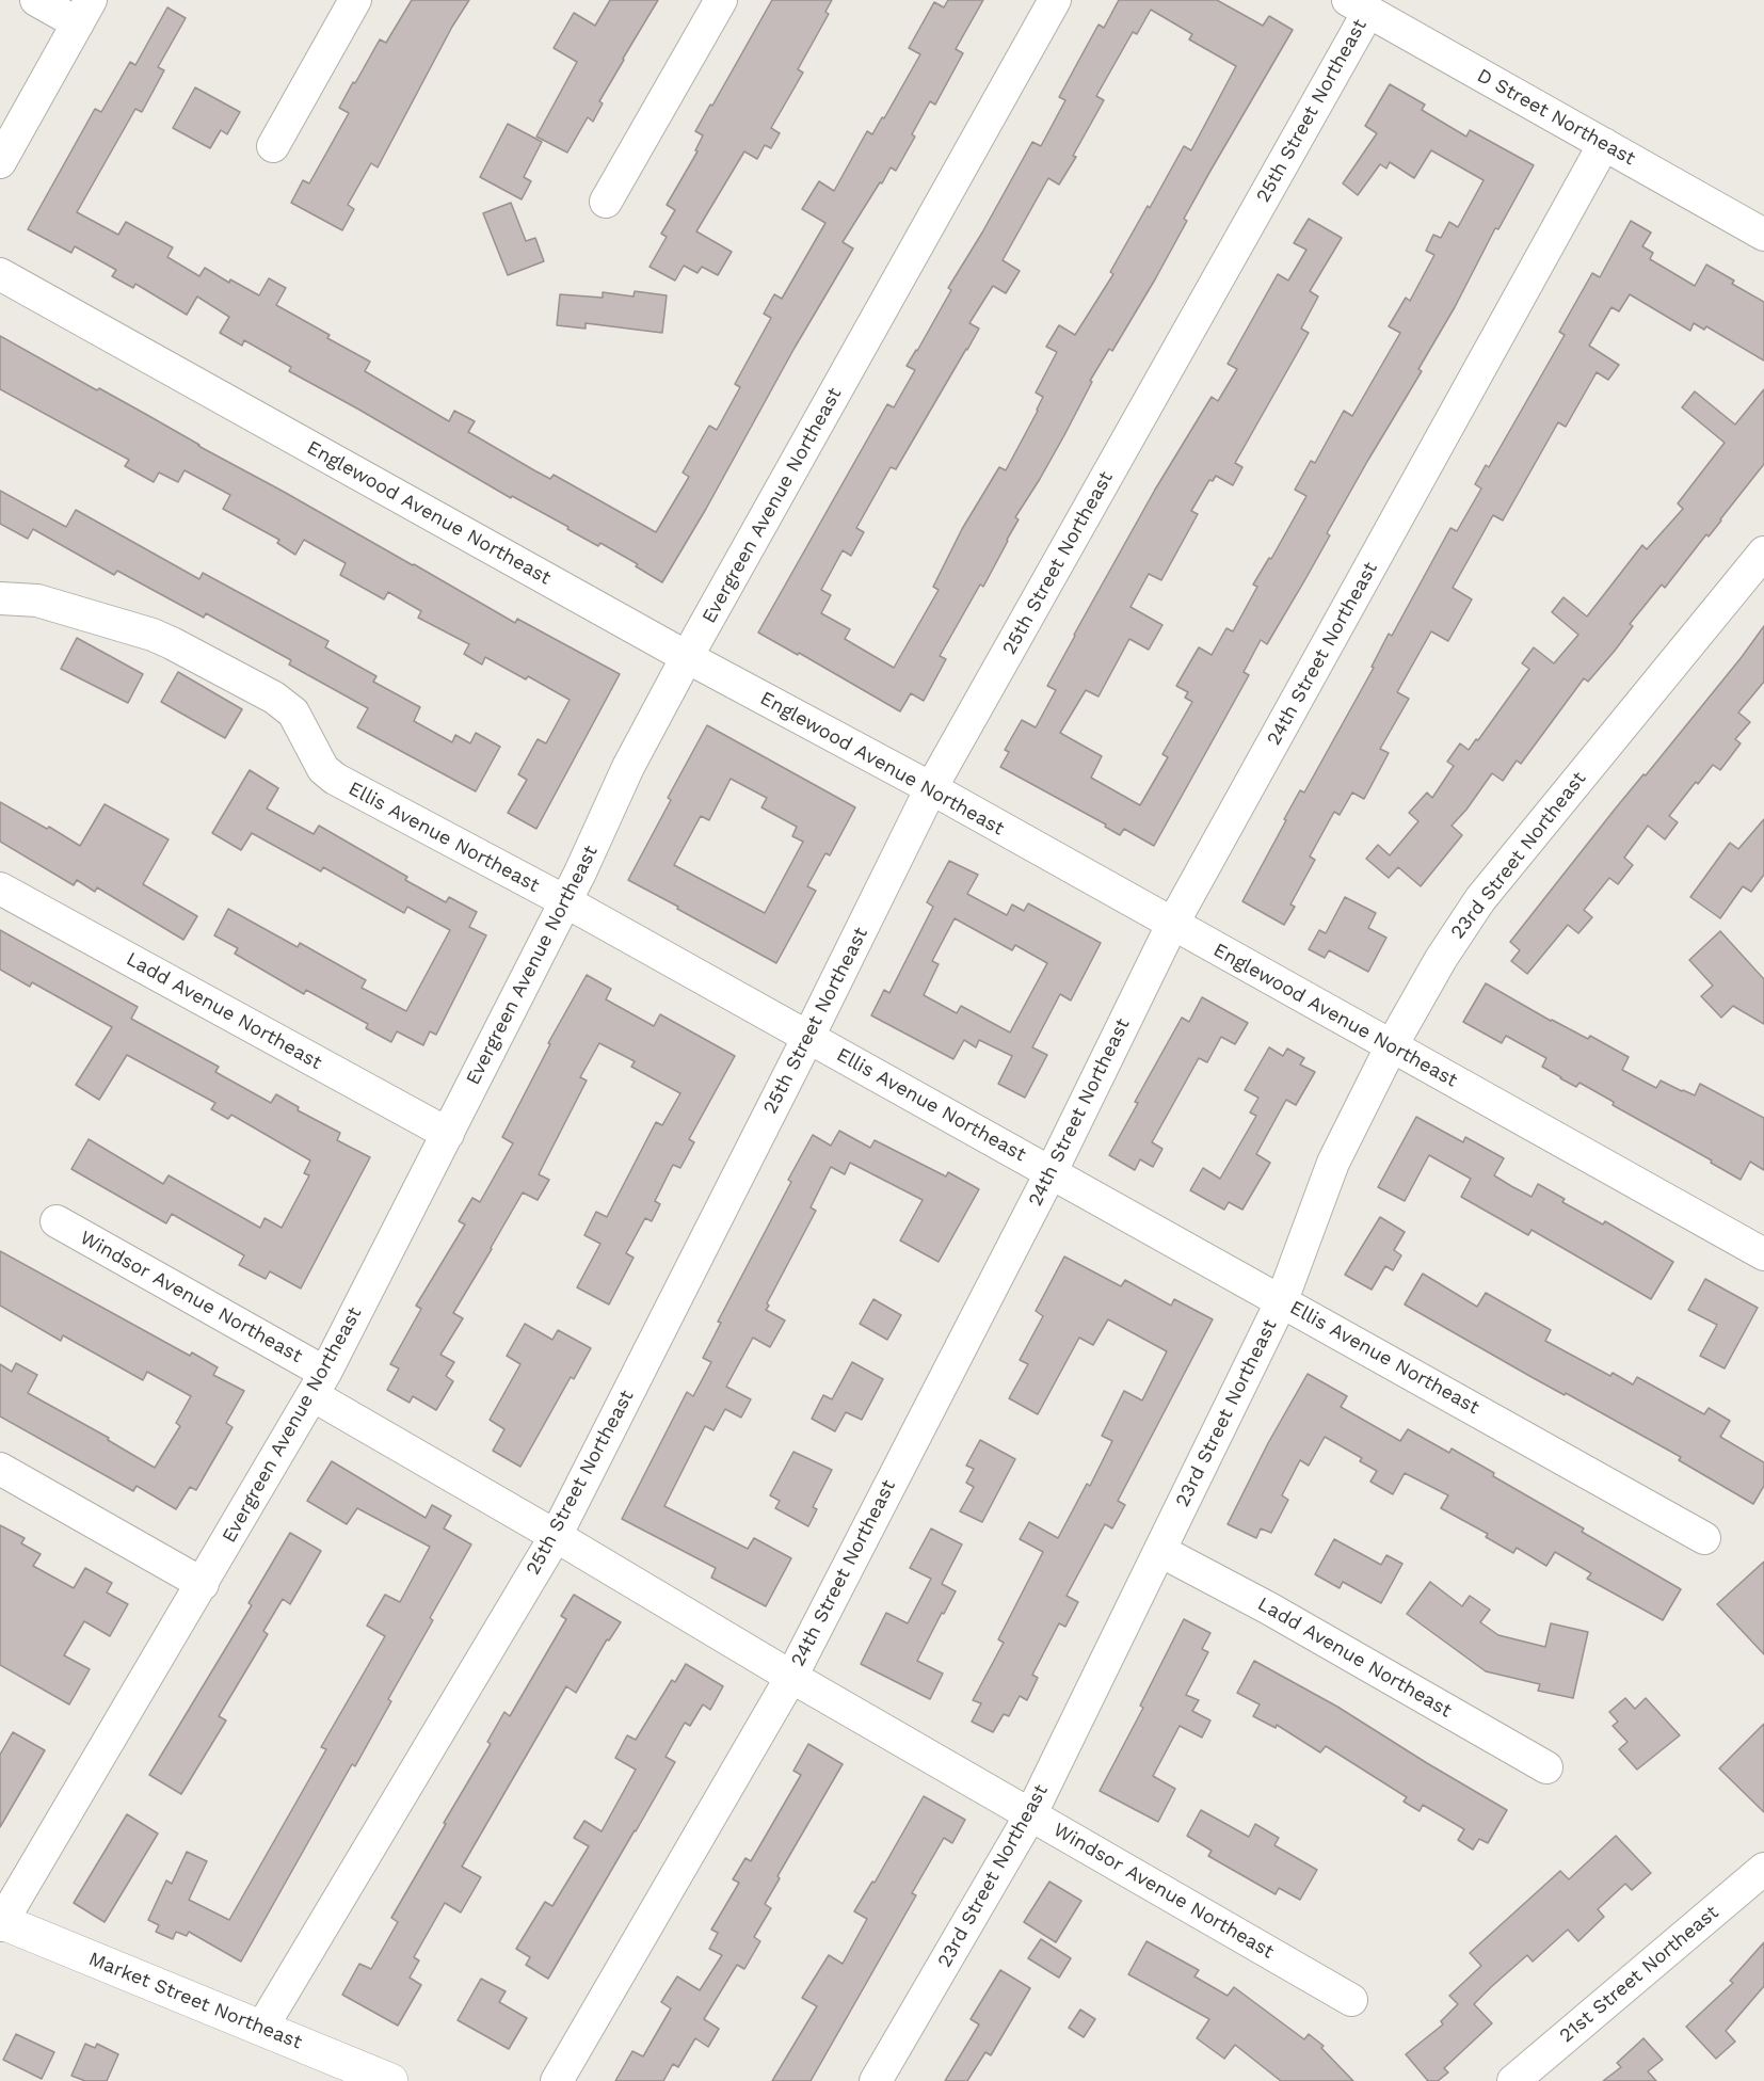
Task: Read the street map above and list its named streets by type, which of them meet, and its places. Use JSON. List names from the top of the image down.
{
  "streets": {
    "main road": ["Market Street Northeast"],
    "street": [
      "25th Street Northeast",
      "D Street Northeast",
      "Evergreen Avenue Northeast",
      "Englewood Avenue Northeast",
      "24th Street Northeast",
      "Ellis Avenue Northeast",
      "23rd Street Northeast",
      "Ladd Avenue Northeast",
      "Windsor Avenue Northeast",
      "21st Street Northeast"
    ]
  },
  "crossings": [
    ["25th Street Northeast", "D Street Northeast"],
    ["25th Street Northeast", "Englewood Avenue Northeast"],
    ["25th Street Northeast", "Ellis Avenue Northeast"],
    ["25th Street Northeast", "Windsor Avenue Northeast"],
    ["25th Street Northeast", "Market Street Northeast"],
    ["D Street Northeast", "24th Street Northeast"],
    ["Evergreen Avenue Northeast", "Englewood Avenue Northeast"],
    ["Evergreen Avenue Northeast", "Ellis Avenue Northeast"],
    ["Evergreen Avenue Northeast", "Ladd Avenue Northeast"],
    ["Evergreen Avenue Northeast", "Windsor Avenue Northeast"],
    ["Evergreen Avenue Northeast", "Market Street Northeast"],
    ["Englewood Avenue Northeast", "24th Street Northeast"],
    ["Englewood Avenue Northeast", "23rd Street Northeast"],
    ["24th Street Northeast", "Ellis Avenue Northeast"],
    ["24th Street Northeast", "Windsor Avenue Northeast"],
    ["Ellis Avenue Northeast", "23rd Street Northeast"],
    ["23rd Street Northeast", "Ladd Avenue Northeast"],
    ["23rd Street Northeast", "Windsor Avenue Northeast"]
  ]
}
